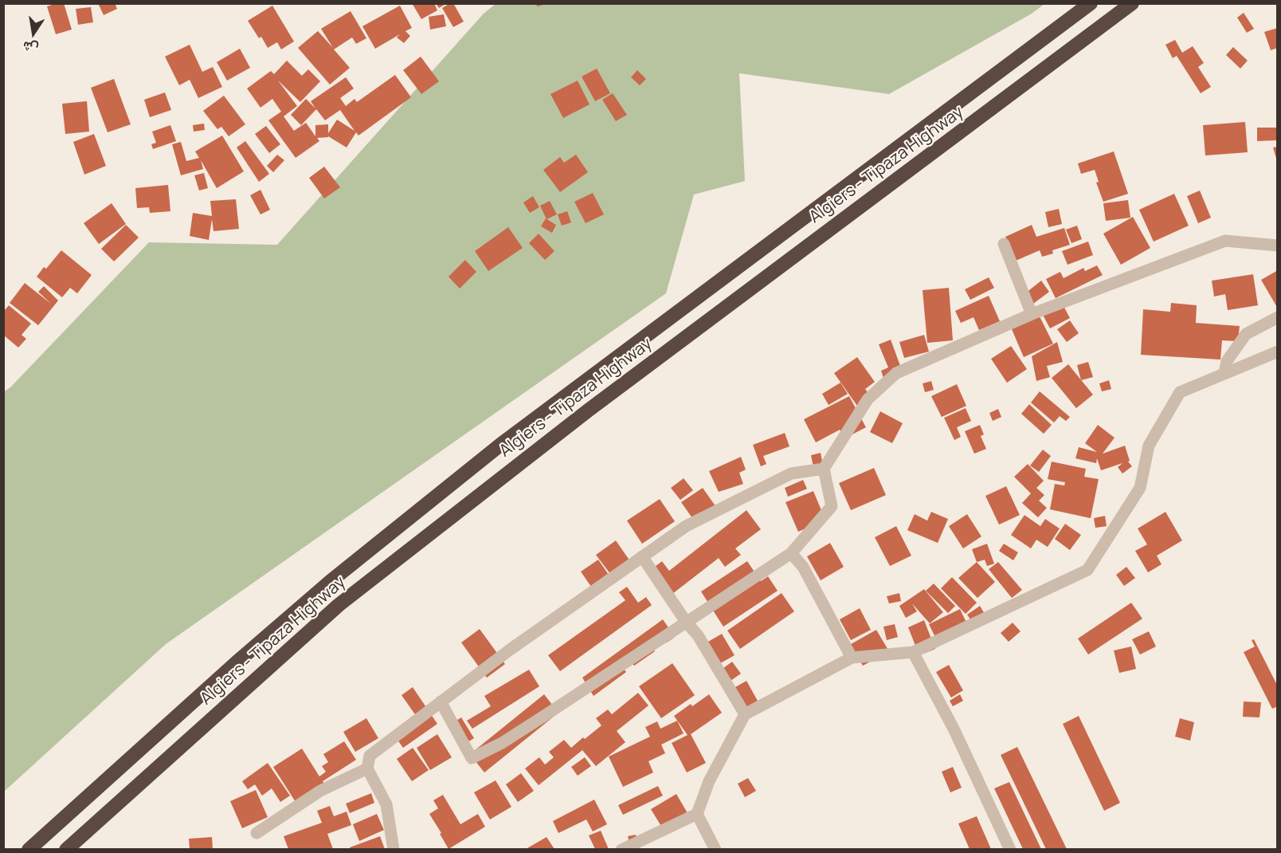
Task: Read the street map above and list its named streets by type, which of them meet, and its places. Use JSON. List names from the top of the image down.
{
  "streets": {
    "highway": ["Algiers - Tipaza Highway"]
  },
  "north": "bottom"
}
